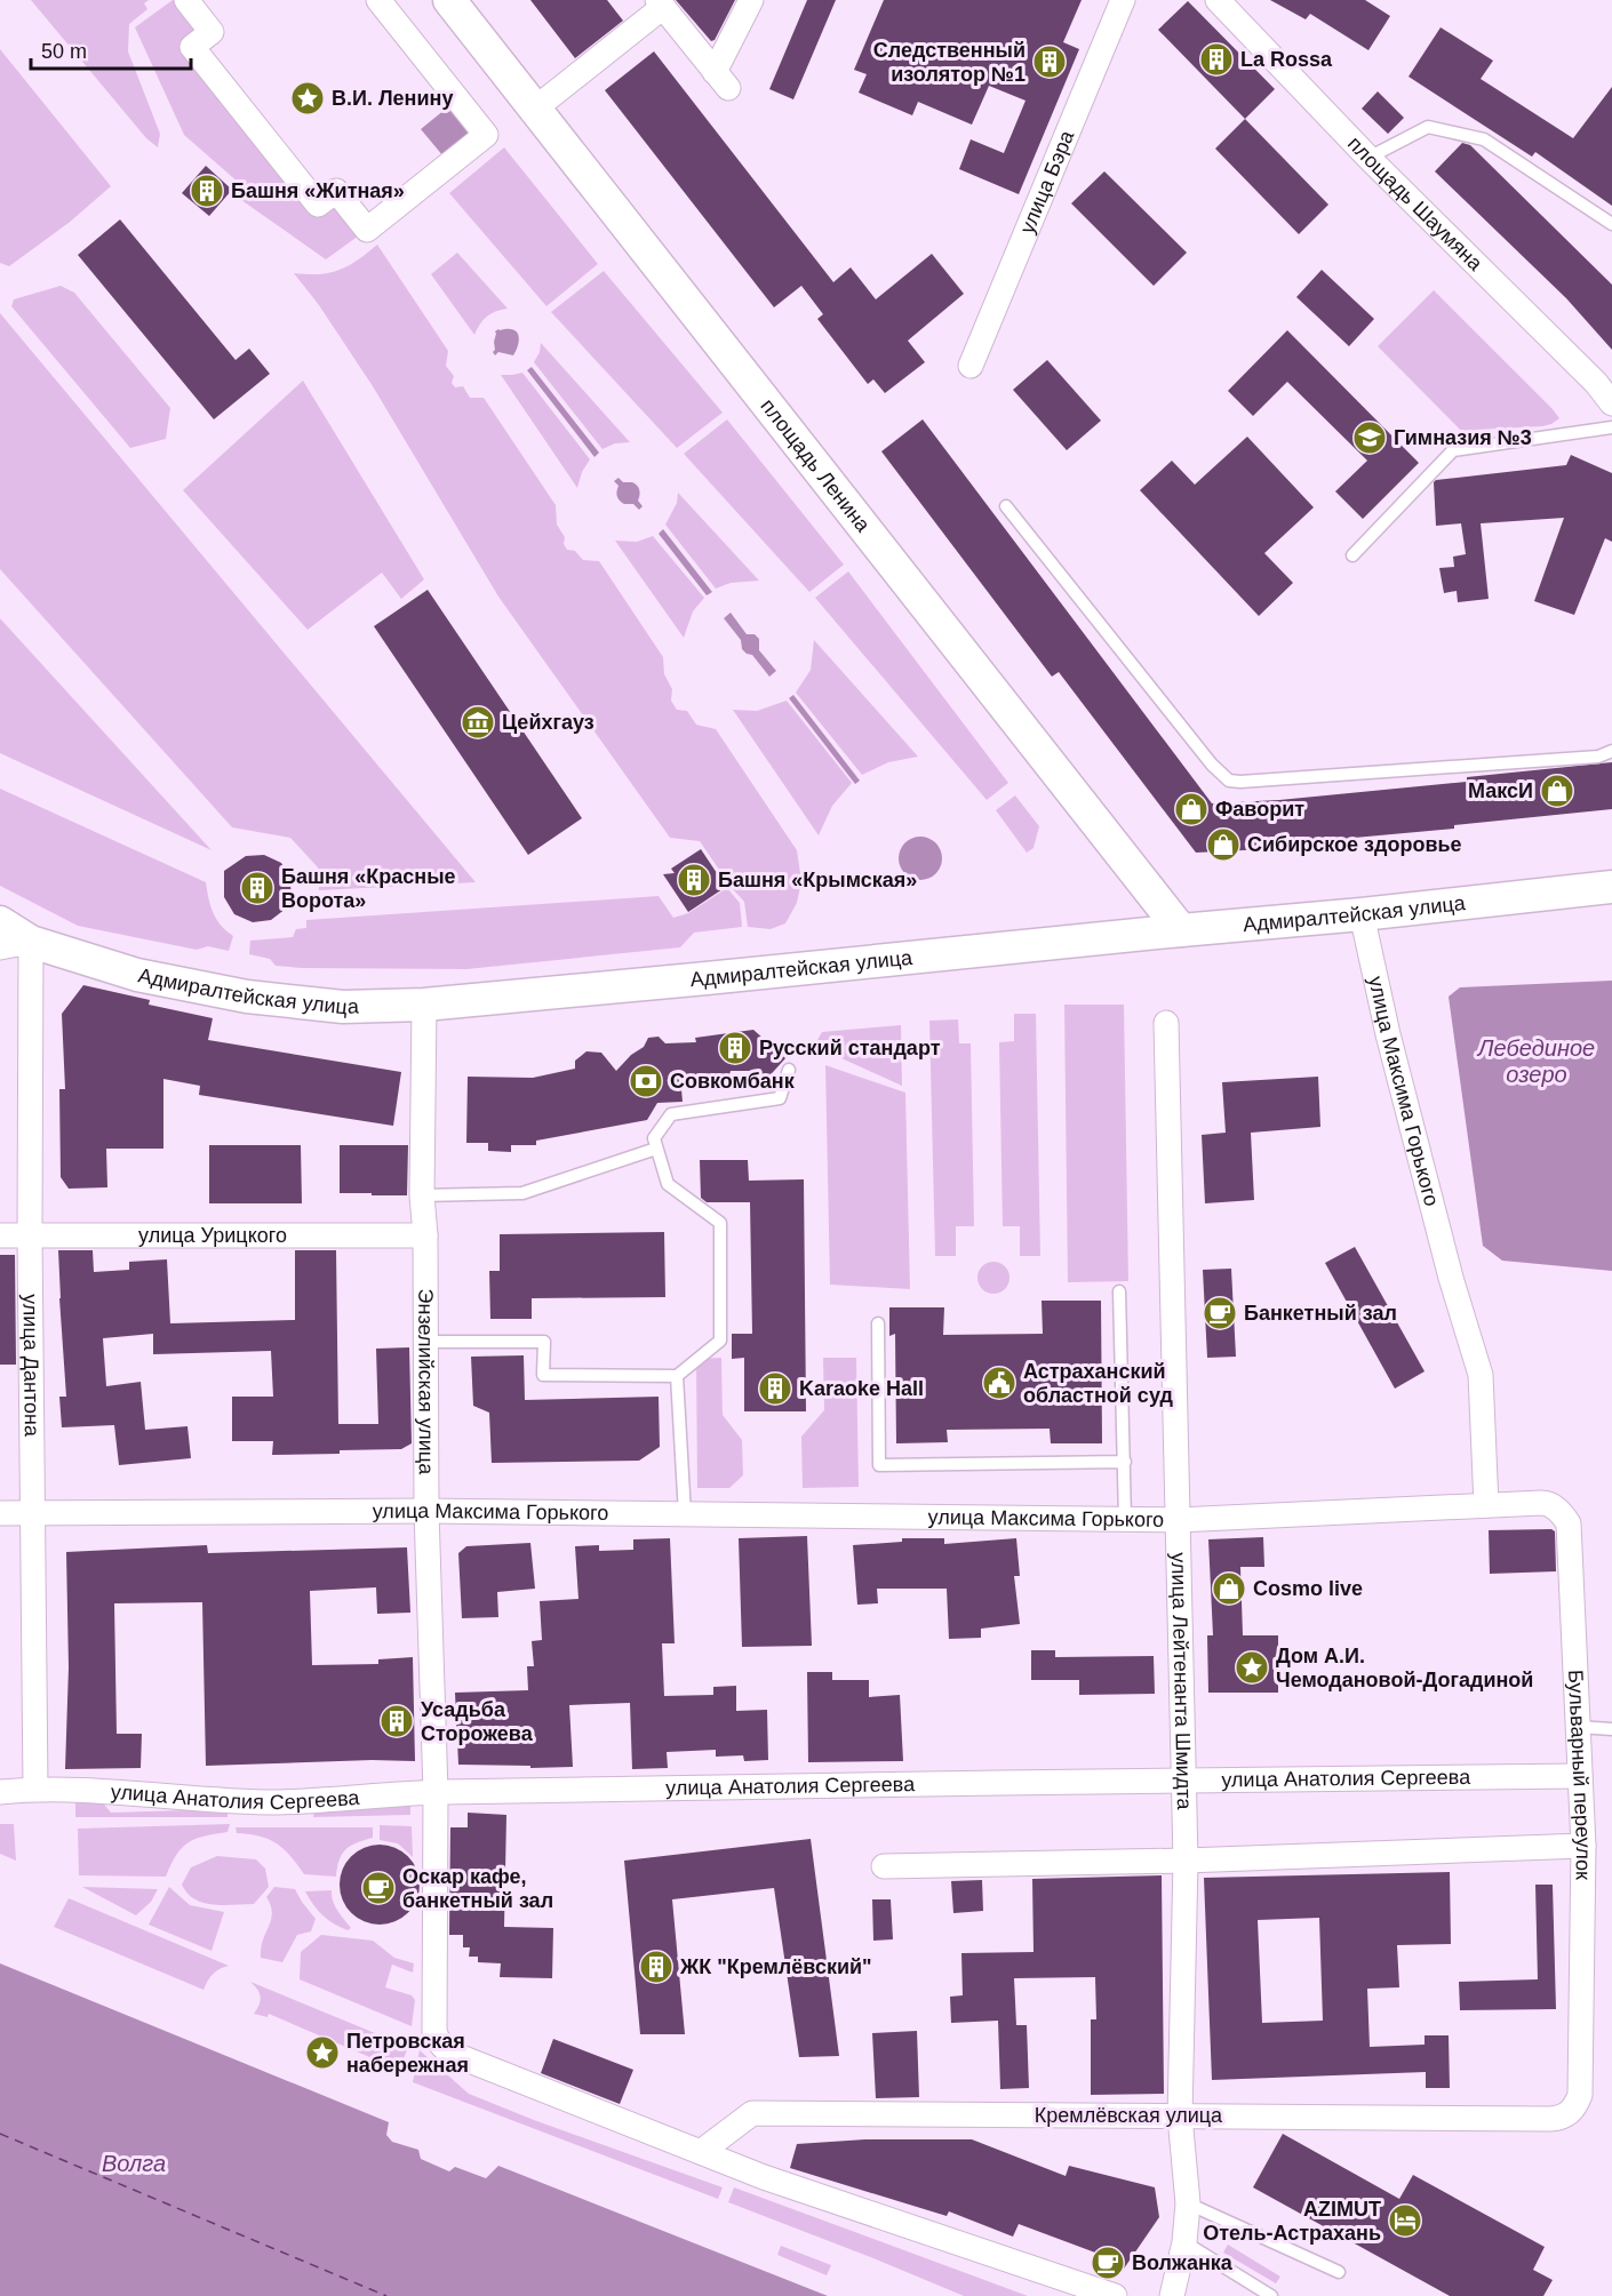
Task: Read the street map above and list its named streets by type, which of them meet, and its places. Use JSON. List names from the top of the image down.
{
  "streets": {
    "main road": ["площадь Ленина", "Адмиралтейская улица"],
    "street": [
      "улица Бэра",
      "площадь Шаумяна",
      "улица Максима Горького",
      "улица Урицкого",
      "улица Дантона",
      "Энзелийская улица",
      "улица Лейтенанта Шмидта",
      "Бульварный переулок",
      "улица Анатолия Сергеева",
      "Кремлёвская улица"
    ]
  },
  "crossings": [
    ["площадь Ленина", "Адмиралтейская улица"],
    ["Адмиралтейская улица", "улица Максима Горького"],
    ["Адмиралтейская улица", "улица Дантона"],
    ["Адмиралтейская улица", "Энзелийская улица"],
    ["улица Максима Горького", "улица Дантона"],
    ["улица Максима Горького", "Энзелийская улица"],
    ["улица Максима Горького", "улица Лейтенанта Шмидта"],
    ["улица Максима Горького", "Бульварный переулок"],
    ["улица Урицкого", "улица Дантона"],
    ["улица Урицкого", "Энзелийская улица"],
    ["улица Дантона", "улица Анатолия Сергеева"],
    ["Энзелийская улица", "улица Анатолия Сергеева"],
    ["Энзелийская улица", "Кремлёвская улица"],
    ["улица Лейтенанта Шмидта", "улица Анатолия Сергеева"],
    ["улица Лейтенанта Шмидта", "Кремлёвская улица"],
    ["Бульварный переулок", "улица Анатолия Сергеева"],
    ["Бульварный переулок", "Кремлёвская улица"]
  ],
  "water": ["Лебединое озеро", "Волга"],
  "places": {
    "building": [
      "La Rossa",
      "Следственный изолятор №1",
      "Башня «Житная»",
      "Башня «Крымская»",
      "Башня «Красные Ворота»",
      "Русский стандарт",
      "Karaoke Hall",
      "Усадьба Сторожева",
      "ЖК \"Кремлёвский\""
    ],
    "place": ["В.И. Ленину", "Дом А.И. Чемодановой-Догадиной", "Петровская набережная"],
    "school or university": ["Гимназия №3"],
    "museum": ["Цейхгауз"],
    "shop": [
      "МаксИ",
      "Фаворит",
      "Сибирское здоровье",
      "Cosmo live"
    ],
    "bank": ["Совкомбанк"],
    "cafe": ["Банкетный зал", "Оскар кафе, банкетный зал", "Волжанка"],
    "public building": ["Астраханский областной суд"],
    "hotel": ["AZIMUT Отель-Астрахань"]
  },
  "scale_bar": "50 m"
}
